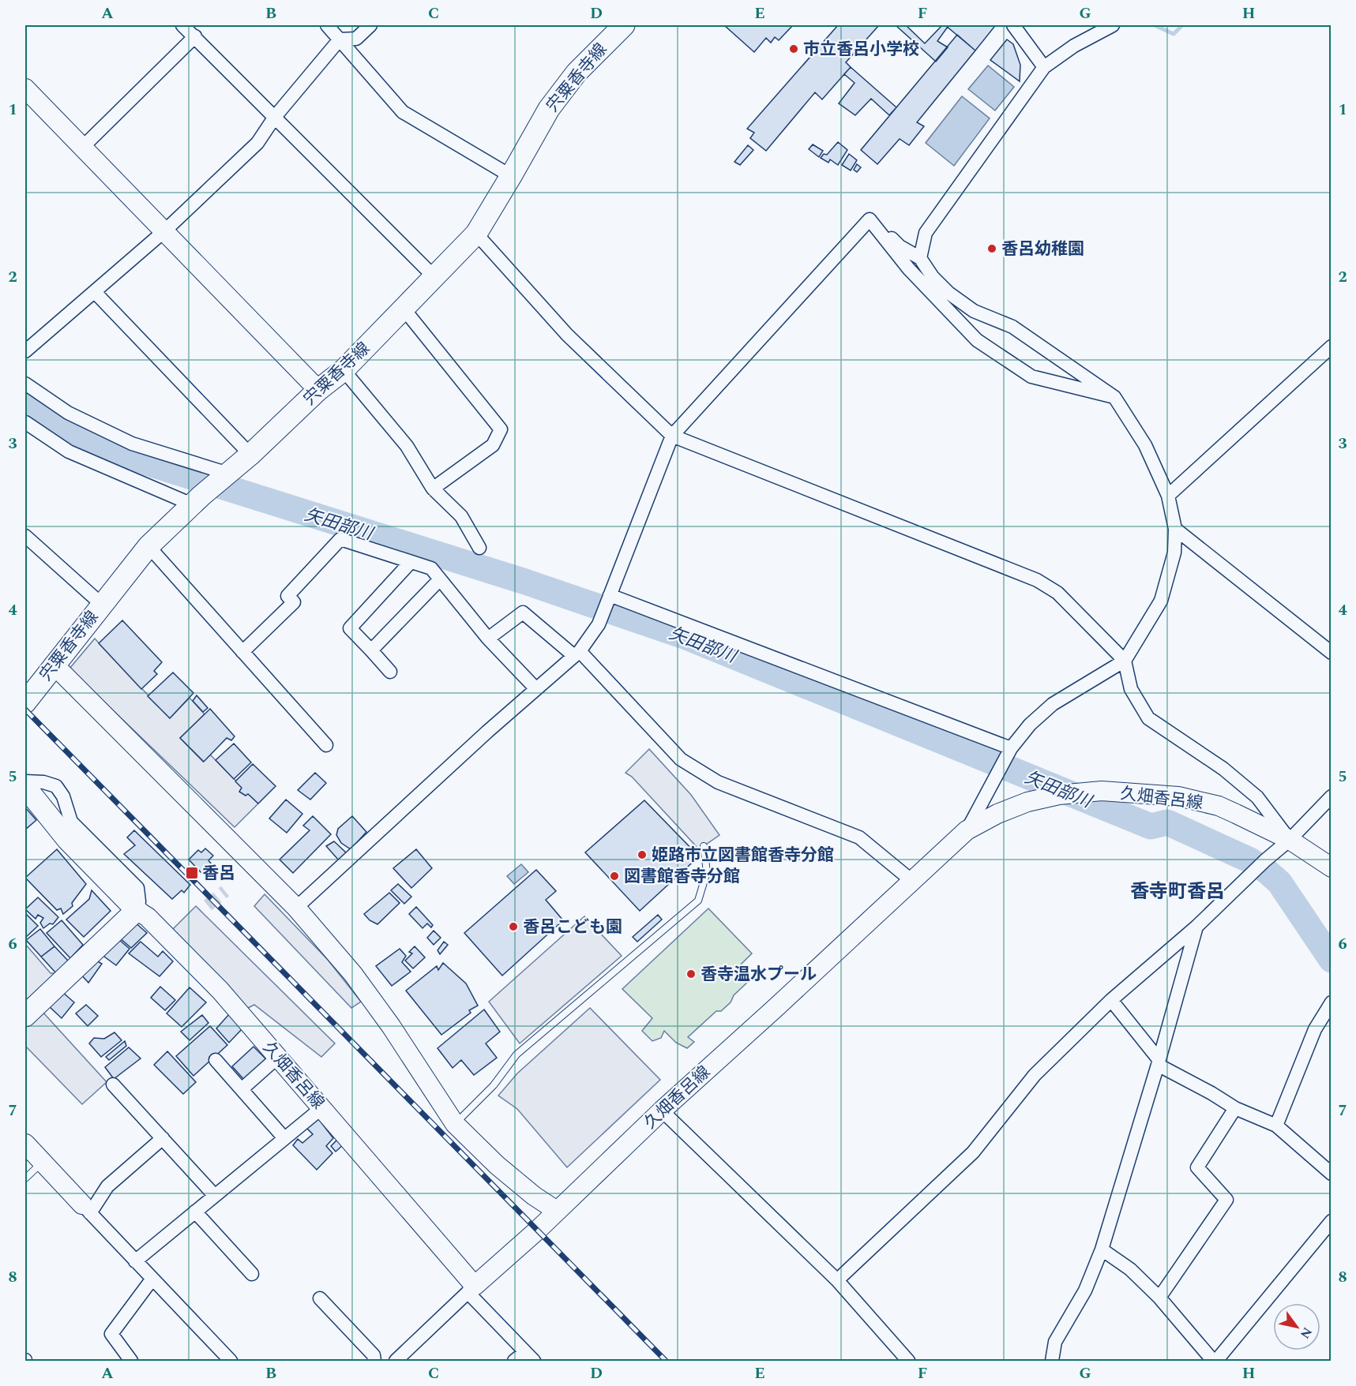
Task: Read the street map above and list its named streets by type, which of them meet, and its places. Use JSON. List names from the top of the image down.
{
  "streets": {
    "main road": ["宍粟香寺線", "久畑香呂線"]
  },
  "districts": ["香寺町香呂"],
  "water": ["矢田部川"],
  "places": {
    "other": [
      "市立香呂小学校",
      "香呂幼稚園",
      "姫路市立図書館香寺分館",
      "図書館香寺分館",
      "香呂こども園",
      "香寺温水プール"
    ],
    "transit": ["香呂"]
  },
  "north": "bottom right",
  "grid": {
    "columns": [
      "A",
      "B",
      "C",
      "D",
      "E",
      "F",
      "G",
      "H"
    ],
    "rows": [
      "1",
      "2",
      "3",
      "4",
      "5",
      "6",
      "7",
      "8"
    ]
  }
}
